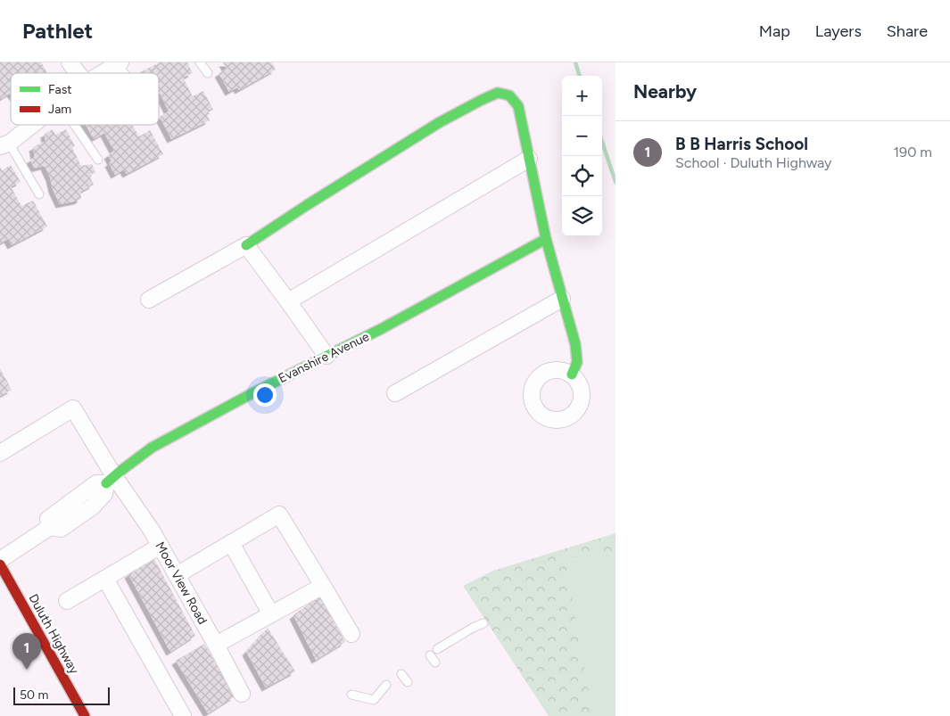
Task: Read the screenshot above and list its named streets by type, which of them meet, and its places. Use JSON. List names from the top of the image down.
{
  "streets": {
    "street": ["Evanshire Avenue", "Moor View Road", "Duluth Highway"]
  },
  "crossings": [
    ["Evanshire Avenue", "Moor View Road"]
  ],
  "legend": ["Fast", "Jam"],
  "scale_bar": "50 m",
  "page": {
    "header": "Pathlet",
    "nav": ["Map", "Layers", "Share"],
    "heading": "Nearby",
    "map_buttons": ["+", "−"],
    "list": [
      {
        "mark": "1",
        "name": "B B Harris School",
        "note": "School · Duluth Highway",
        "value": "190 m"
      }
    ],
    "pins": "1",
    "scale": "50 m"
  }
}
